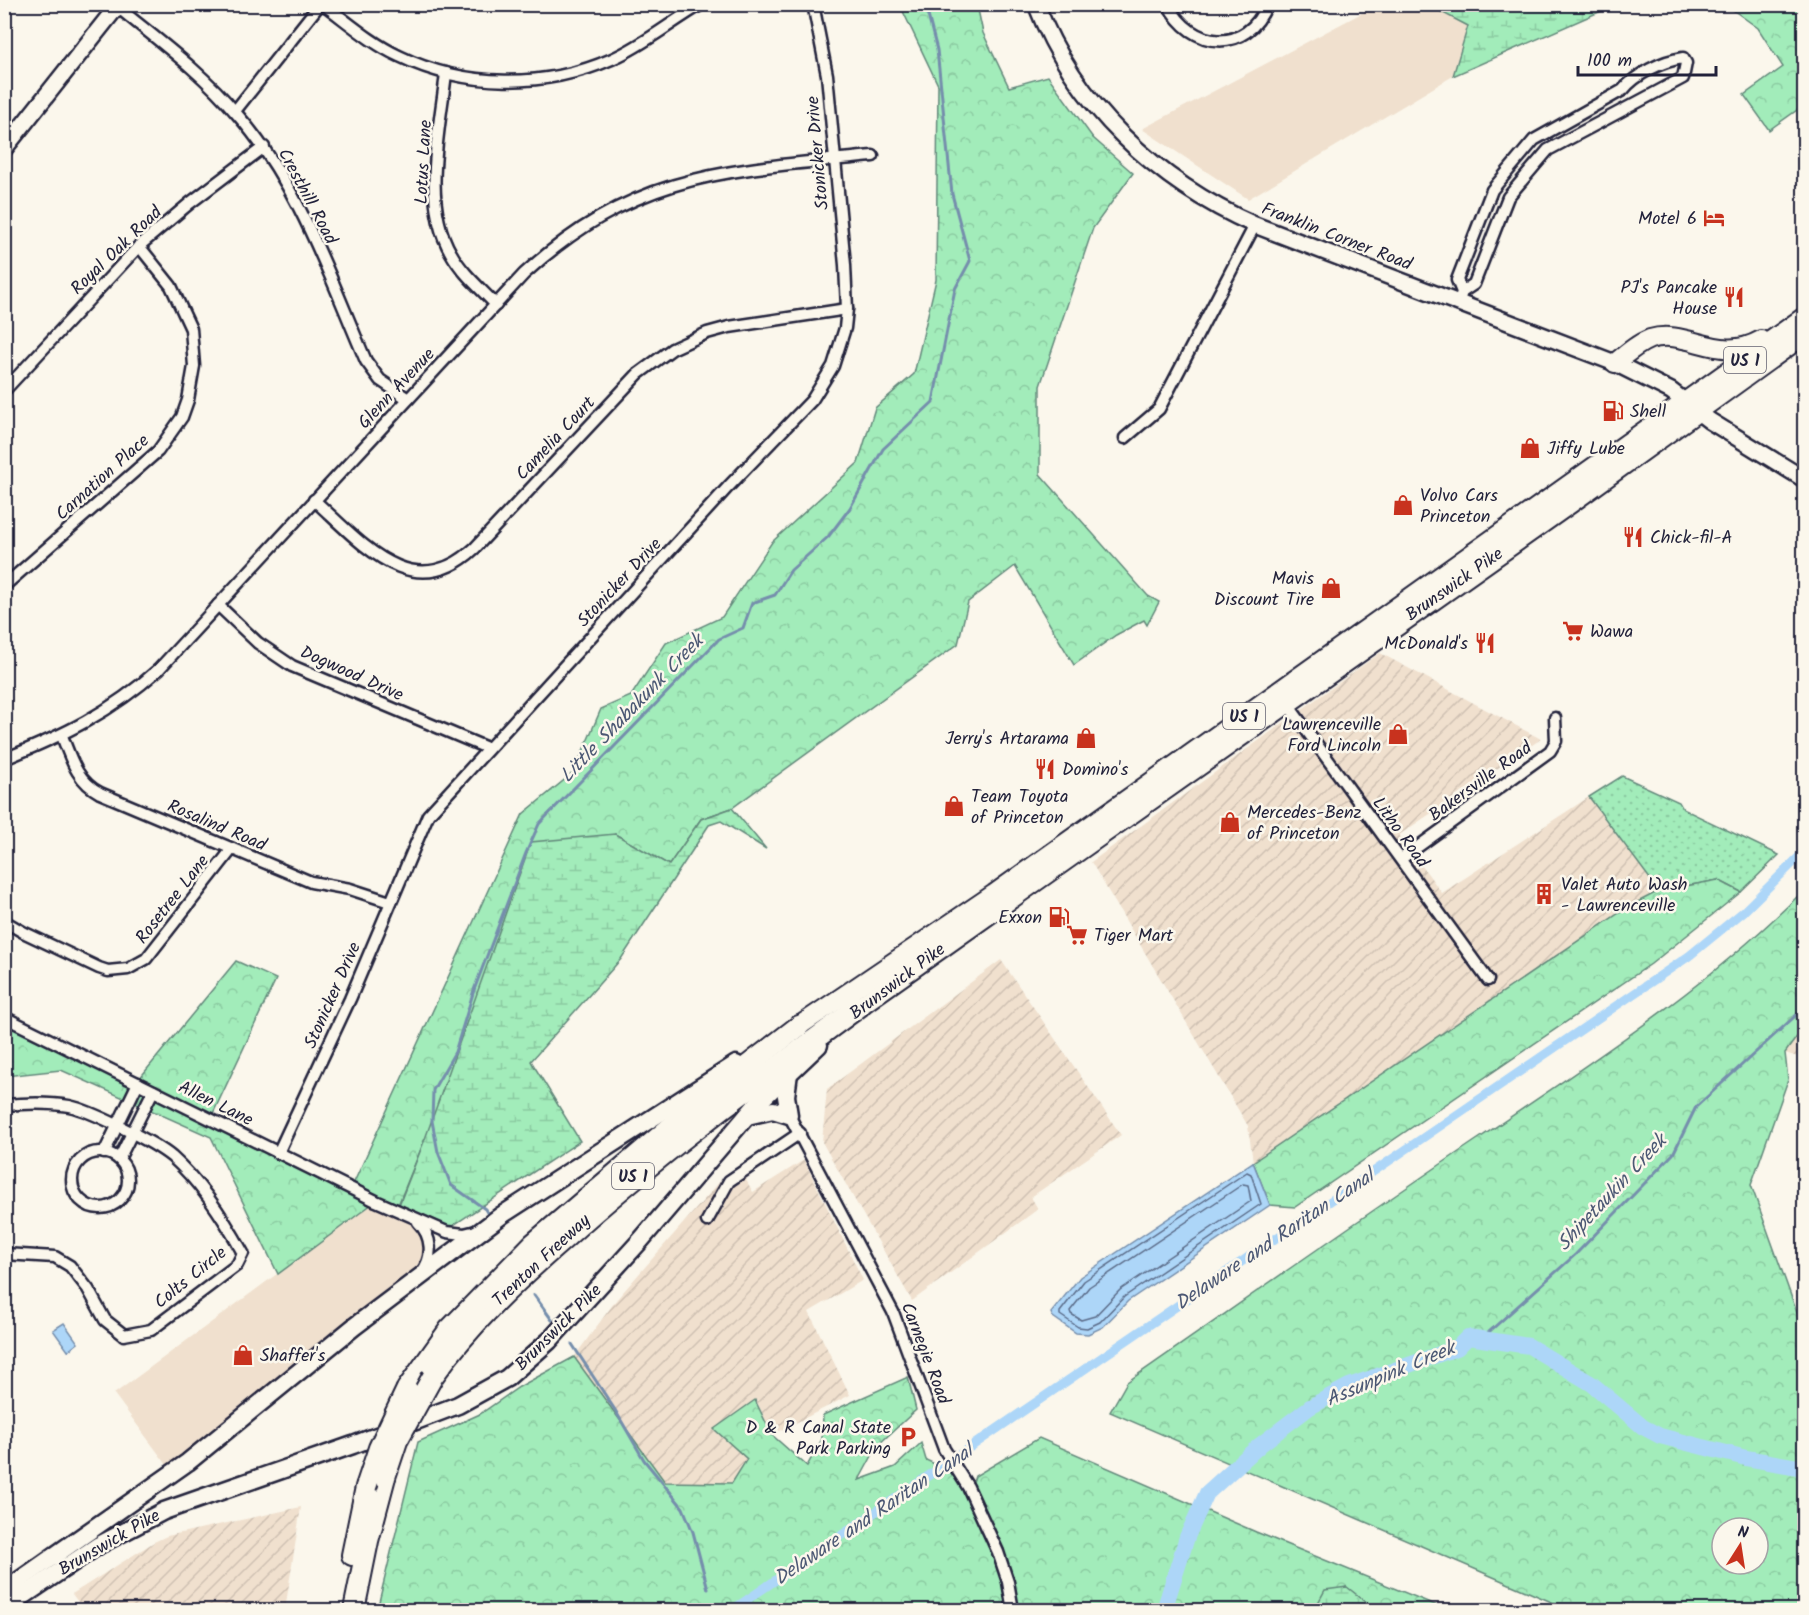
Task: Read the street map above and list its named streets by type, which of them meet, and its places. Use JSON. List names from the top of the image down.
{
  "streets": {
    "highway": ["US 1", "Brunswick Pike", "Trenton Freeway"],
    "main road": ["Franklin Corner Road"],
    "street": [
      "Stonicker Drive",
      "Lotus Lane",
      "Cresthill Road",
      "Royal Oak Road",
      "Glenn Avenue",
      "Camelia Court",
      "Carnation Place",
      "Dogwood Drive",
      "Bakersville Road",
      "Rosalind Road",
      "Litho Road",
      "Rosetree Lane",
      "Allen Lane",
      "Colts Circle",
      "Carnegie Road"
    ]
  },
  "crossings": [
    ["Stonicker Drive", "Glenn Avenue"],
    ["Stonicker Drive", "Camelia Court"],
    ["Stonicker Drive", "Dogwood Drive"],
    ["Stonicker Drive", "Rosalind Road"],
    ["Stonicker Drive", "Allen Lane"],
    ["Lotus Lane", "Glenn Avenue"],
    ["Cresthill Road", "Royal Oak Road"],
    ["Cresthill Road", "Glenn Avenue"],
    ["Franklin Corner Road", "Brunswick Pike"],
    ["Royal Oak Road", "Carnation Place"],
    ["Glenn Avenue", "Camelia Court"],
    ["Glenn Avenue", "Dogwood Drive"],
    ["Glenn Avenue", "Rosalind Road"],
    ["Brunswick Pike", "Litho Road"],
    ["Brunswick Pike", "Allen Lane"],
    ["Brunswick Pike", "Trenton Freeway"],
    ["Bakersville Road", "Litho Road"],
    ["Rosalind Road", "Rosetree Lane"]
  ],
  "water": [
    "Little Shabakunk Creek",
    "Shipetaukin Creek",
    "Delaware and Raritan Canal",
    "Assunpink Creek"
  ],
  "places": {
    "hotel": ["Motel 6"],
    "restaurant": [
      "PJ's Pancake House",
      "Chick-fil-A",
      "McDonald's",
      "Domino's"
    ],
    "fuel station": ["Shell", "Exxon"],
    "shop": [
      "Jiffy Lube",
      "Volvo Cars Princeton",
      "Mavis Discount Tire",
      "Lawrenceville Ford Lincoln",
      "Jerry's Artarama",
      "Team Toyota of Princeton",
      "Mercedes-Benz of Princeton",
      "Shaffer's"
    ],
    "supermarket": ["Wawa", "Tiger Mart"],
    "building": ["Valet Auto Wash - Lawrenceville"],
    "parking": ["D & R Canal State Park Parking"]
  },
  "scale_bar": "100 m",
  "north": "top"
}
